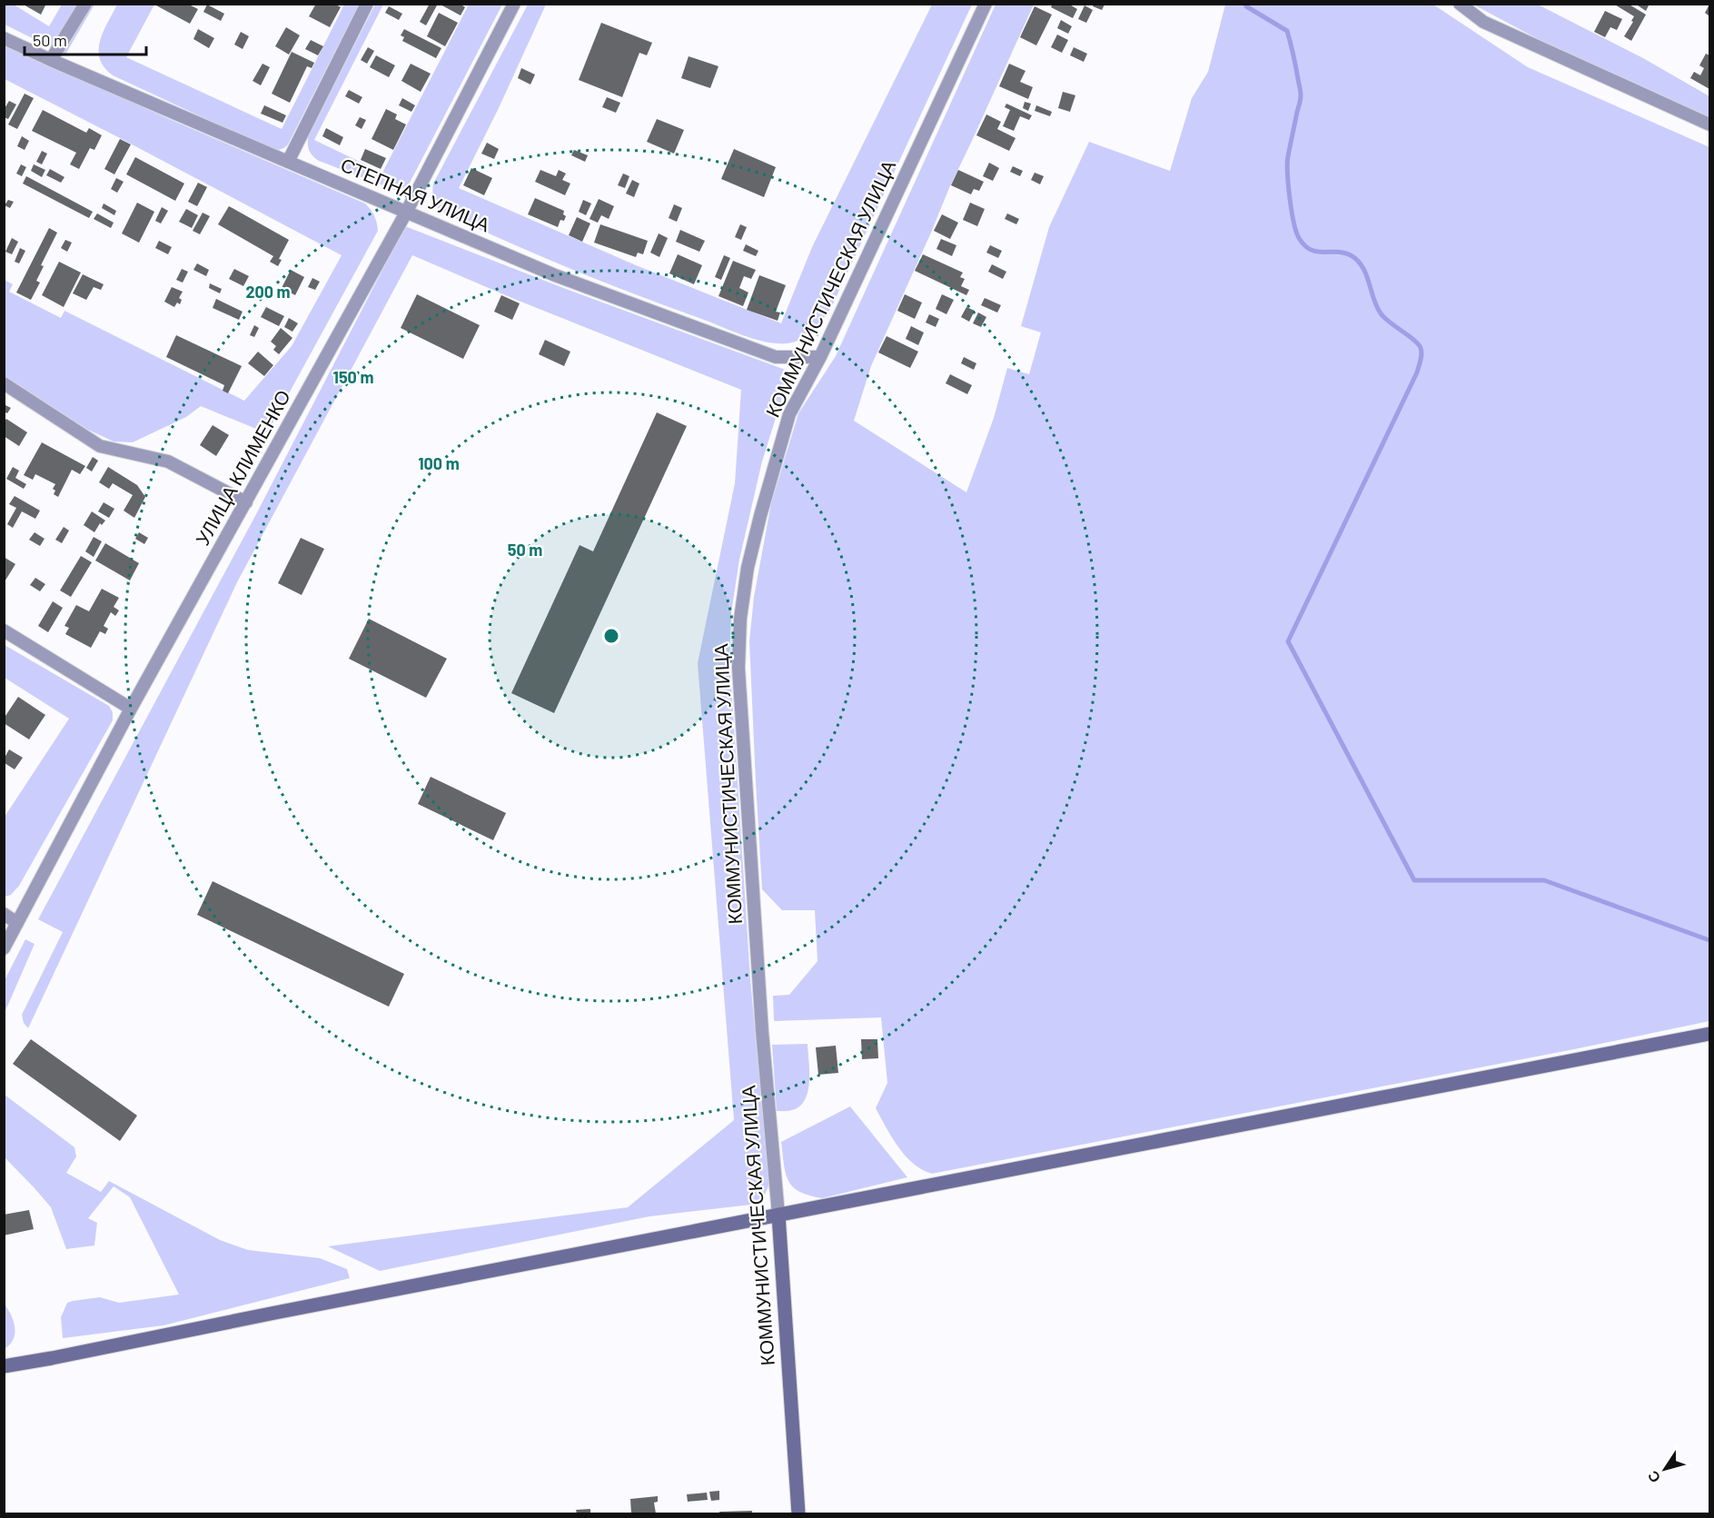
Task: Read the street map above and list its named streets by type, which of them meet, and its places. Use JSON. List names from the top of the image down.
{
  "streets": {
    "street": ["СТЕПНАЯ УЛИЦА", "КОММУНИСТИЧЕСКАЯ УЛИЦА", "УЛИЦА КЛИМЕНКО"]
  },
  "crossings": [
    ["СТЕПНАЯ УЛИЦА", "КОММУНИСТИЧЕСКАЯ УЛИЦА"],
    ["СТЕПНАЯ УЛИЦА", "УЛИЦА КЛИМЕНКО"]
  ],
  "scale_bar": "50 m",
  "north": "bottom left",
  "rings": [
    "200 m",
    "150 m",
    "100 m",
    "50 m"
  ]
}
